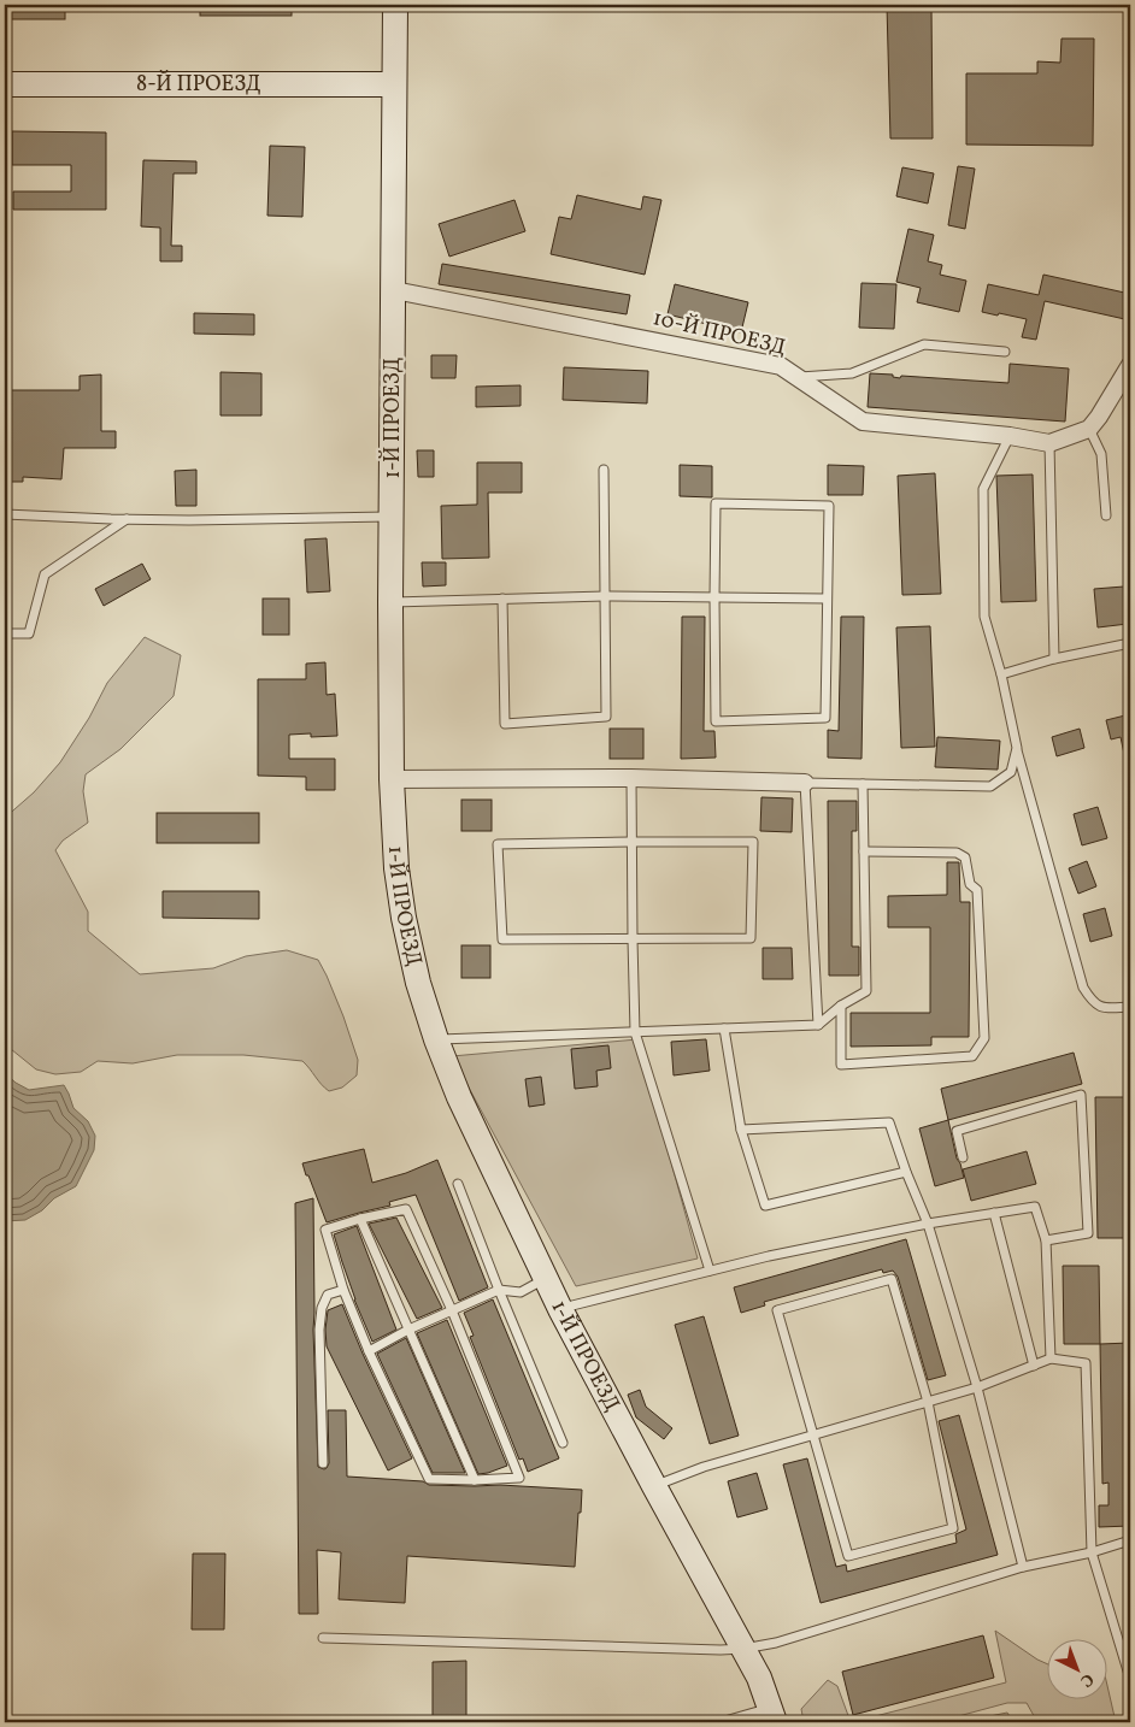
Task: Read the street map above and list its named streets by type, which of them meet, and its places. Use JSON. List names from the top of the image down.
{
  "streets": {
    "street": ["8-Й ПРОЕЗД", "10-Й ПРОЕЗД", "1-Й ПРОЕЗД"]
  },
  "crossings": [
    ["8-Й ПРОЕЗД", "1-Й ПРОЕЗД"],
    ["10-Й ПРОЕЗД", "1-Й ПРОЕЗД"]
  ],
  "north": "bottom right"
}
